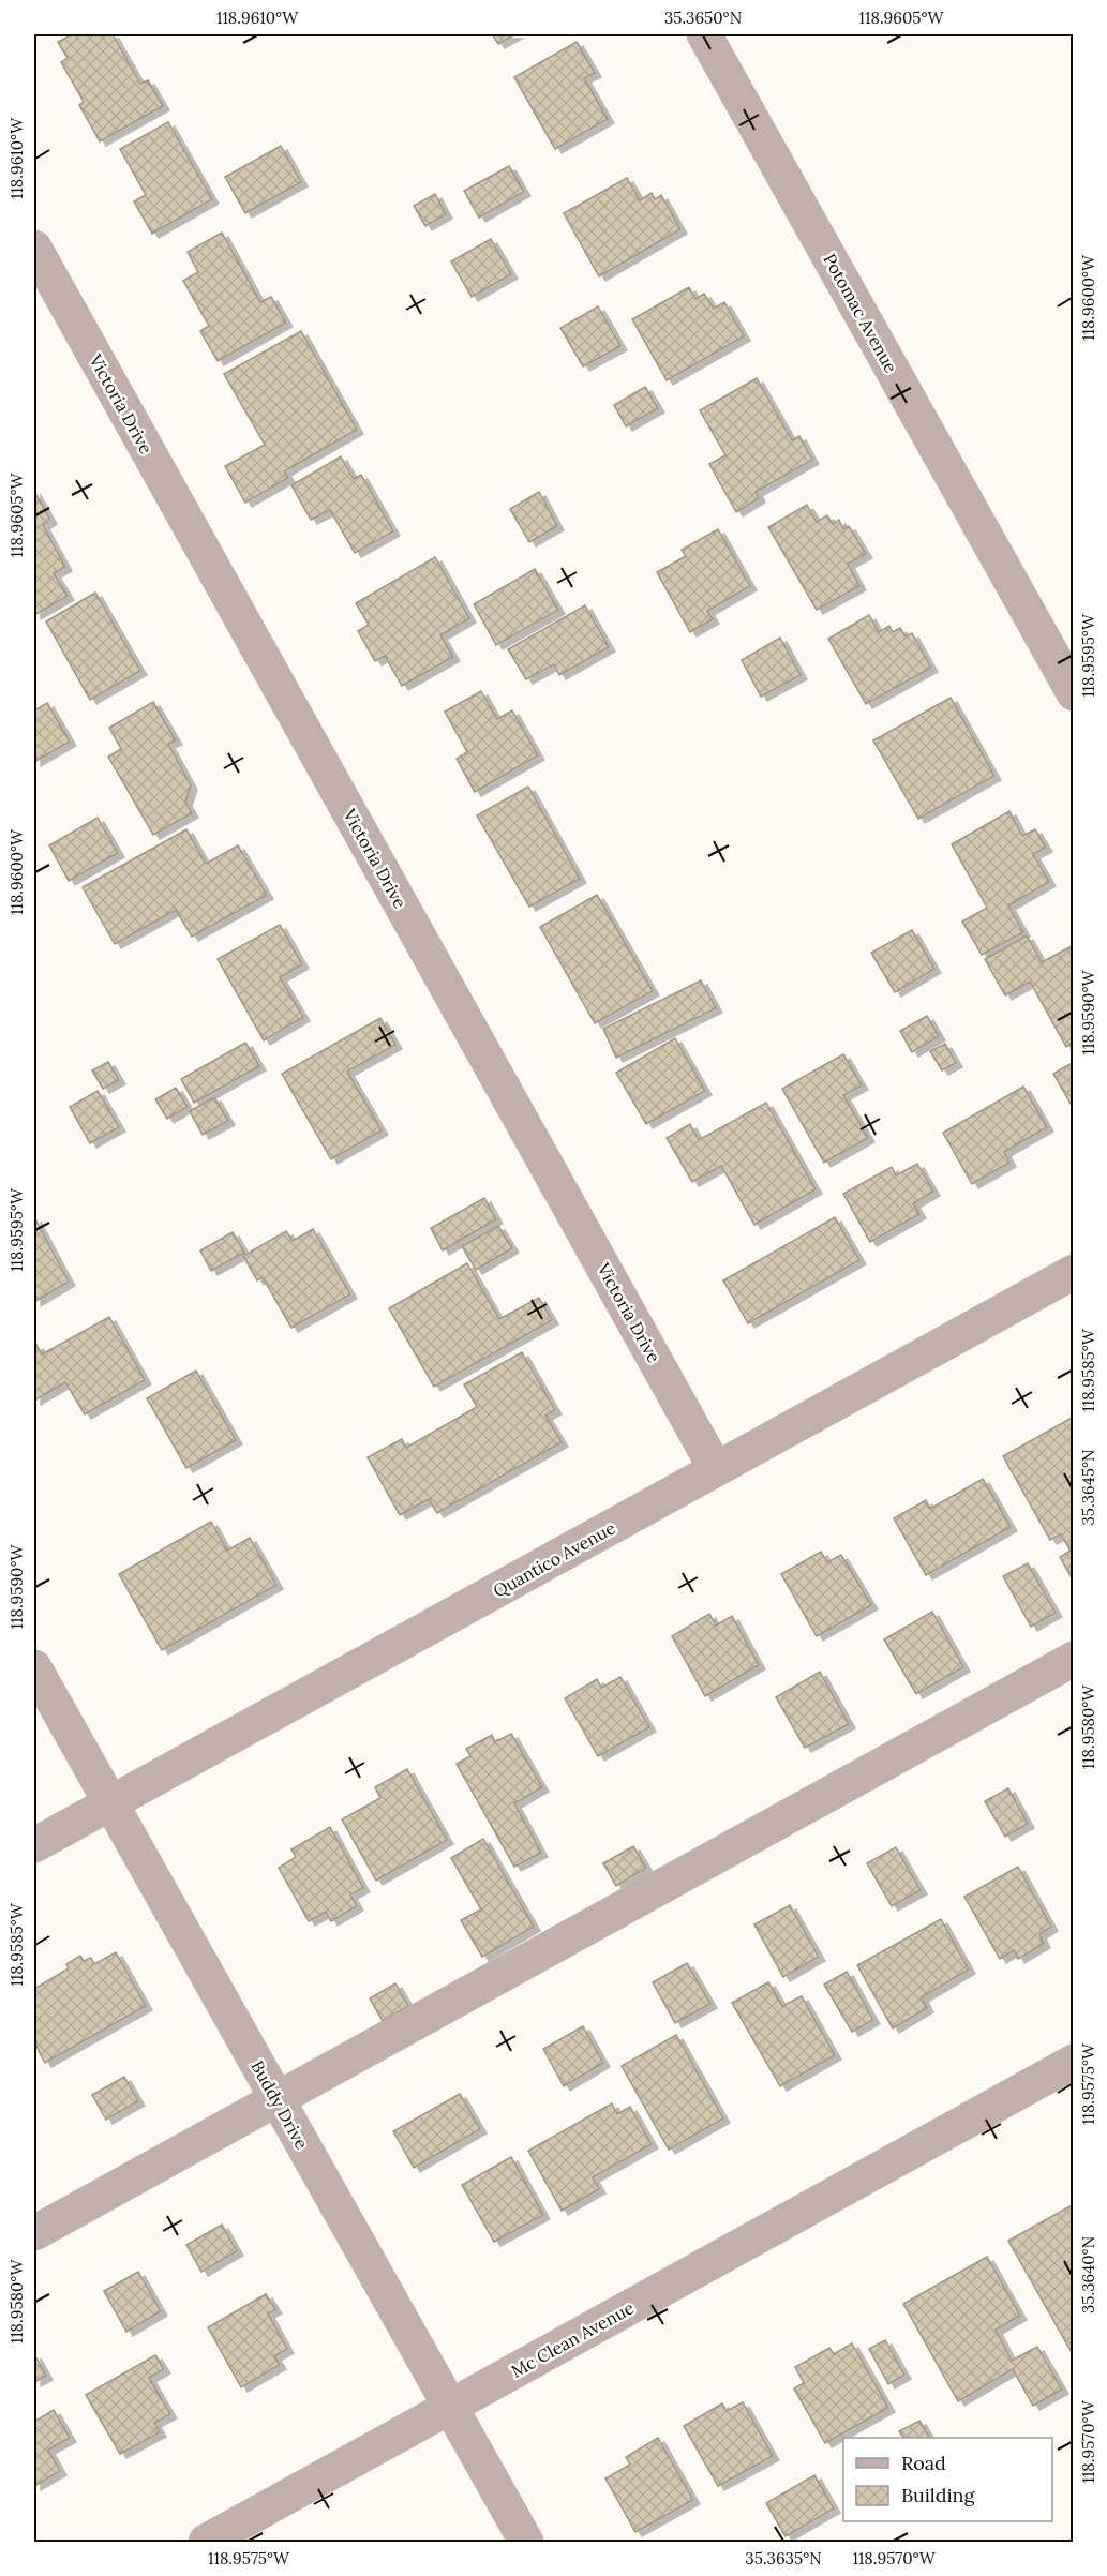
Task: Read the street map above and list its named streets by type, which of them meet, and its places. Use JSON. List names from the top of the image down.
{
  "streets": {
    "street": [
      "Potomac Avenue",
      "Victoria Drive",
      "Quantico Avenue",
      "Buddy Drive",
      "Mc Clean Avenue"
    ]
  },
  "crossings": [
    ["Victoria Drive", "Quantico Avenue"],
    ["Quantico Avenue", "Buddy Drive"],
    ["Buddy Drive", "Mc Clean Avenue"]
  ],
  "legend": ["Road", "Building"],
  "coordinates": [
    "118.9610°W",
    "35.3650°N",
    "118.9605°W",
    "118.9600°W",
    "118.9595°W",
    "118.9590°W",
    "118.9585°W",
    "35.3645°N",
    "118.9580°W",
    "118.9575°W",
    "35.3640°N",
    "118.9570°W",
    "35.3635°N"
  ]
}
